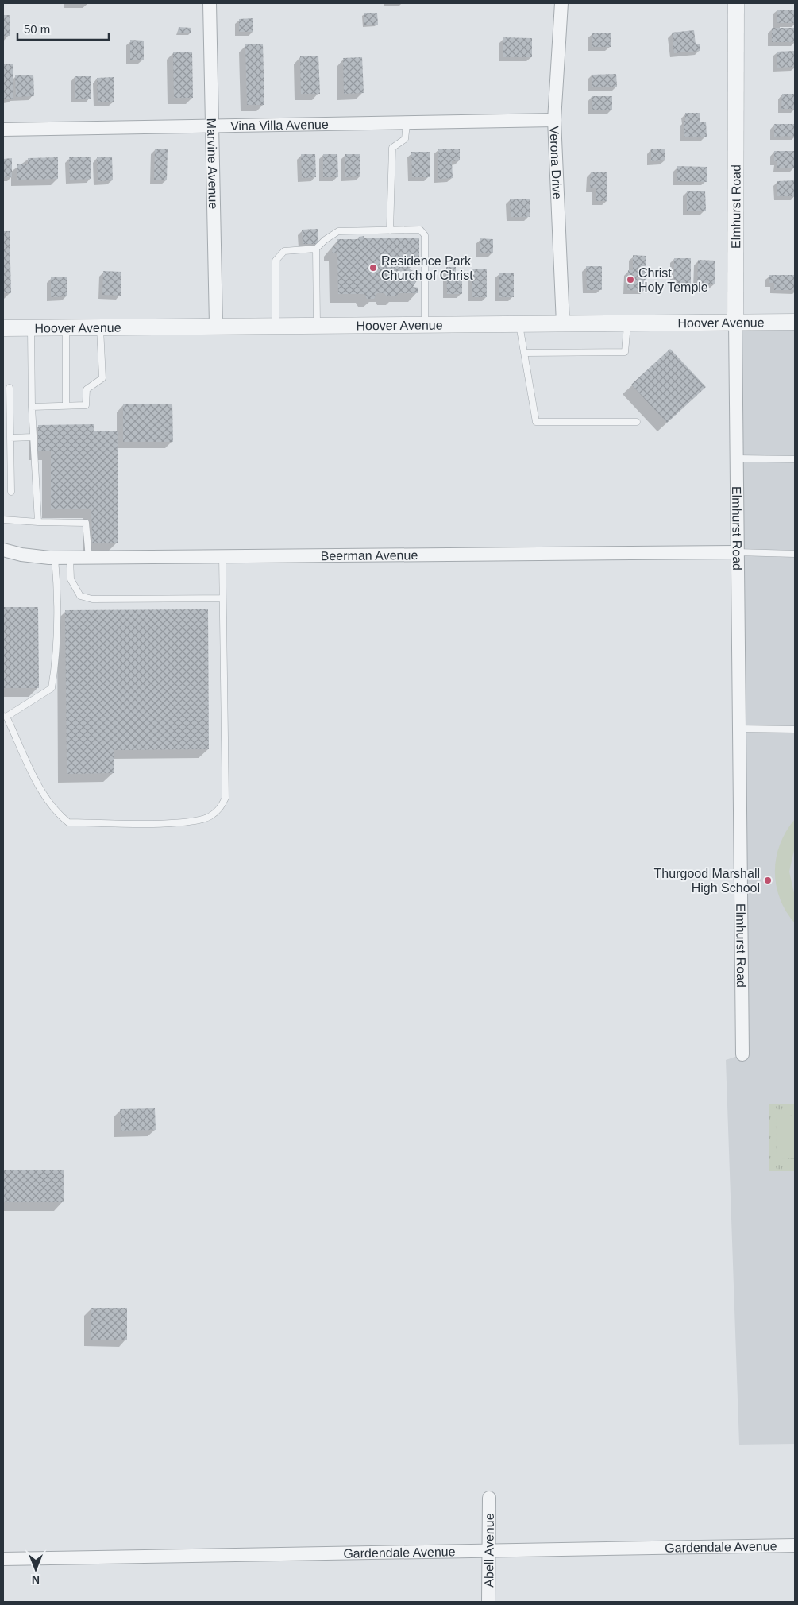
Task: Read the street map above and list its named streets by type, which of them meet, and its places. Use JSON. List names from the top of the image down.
{
  "streets": {
    "street": [
      "Vina Villa Avenue",
      "Verona Drive",
      "Marvine Avenue",
      "Elmhurst Road",
      "Hoover Avenue",
      "Beerman Avenue",
      "Gardendale Avenue",
      "Abell Avenue"
    ]
  },
  "crossings": [
    ["Vina Villa Avenue", "Verona Drive"],
    ["Vina Villa Avenue", "Marvine Avenue"],
    ["Verona Drive", "Hoover Avenue"],
    ["Marvine Avenue", "Hoover Avenue"],
    ["Elmhurst Road", "Hoover Avenue"],
    ["Elmhurst Road", "Beerman Avenue"],
    ["Gardendale Avenue", "Abell Avenue"]
  ],
  "places": ["Residence Park Church of Christ", "Christ Holy Temple", "Thurgood Marshall High School"],
  "scale_bar": "50 m",
  "north": "bottom"
}
